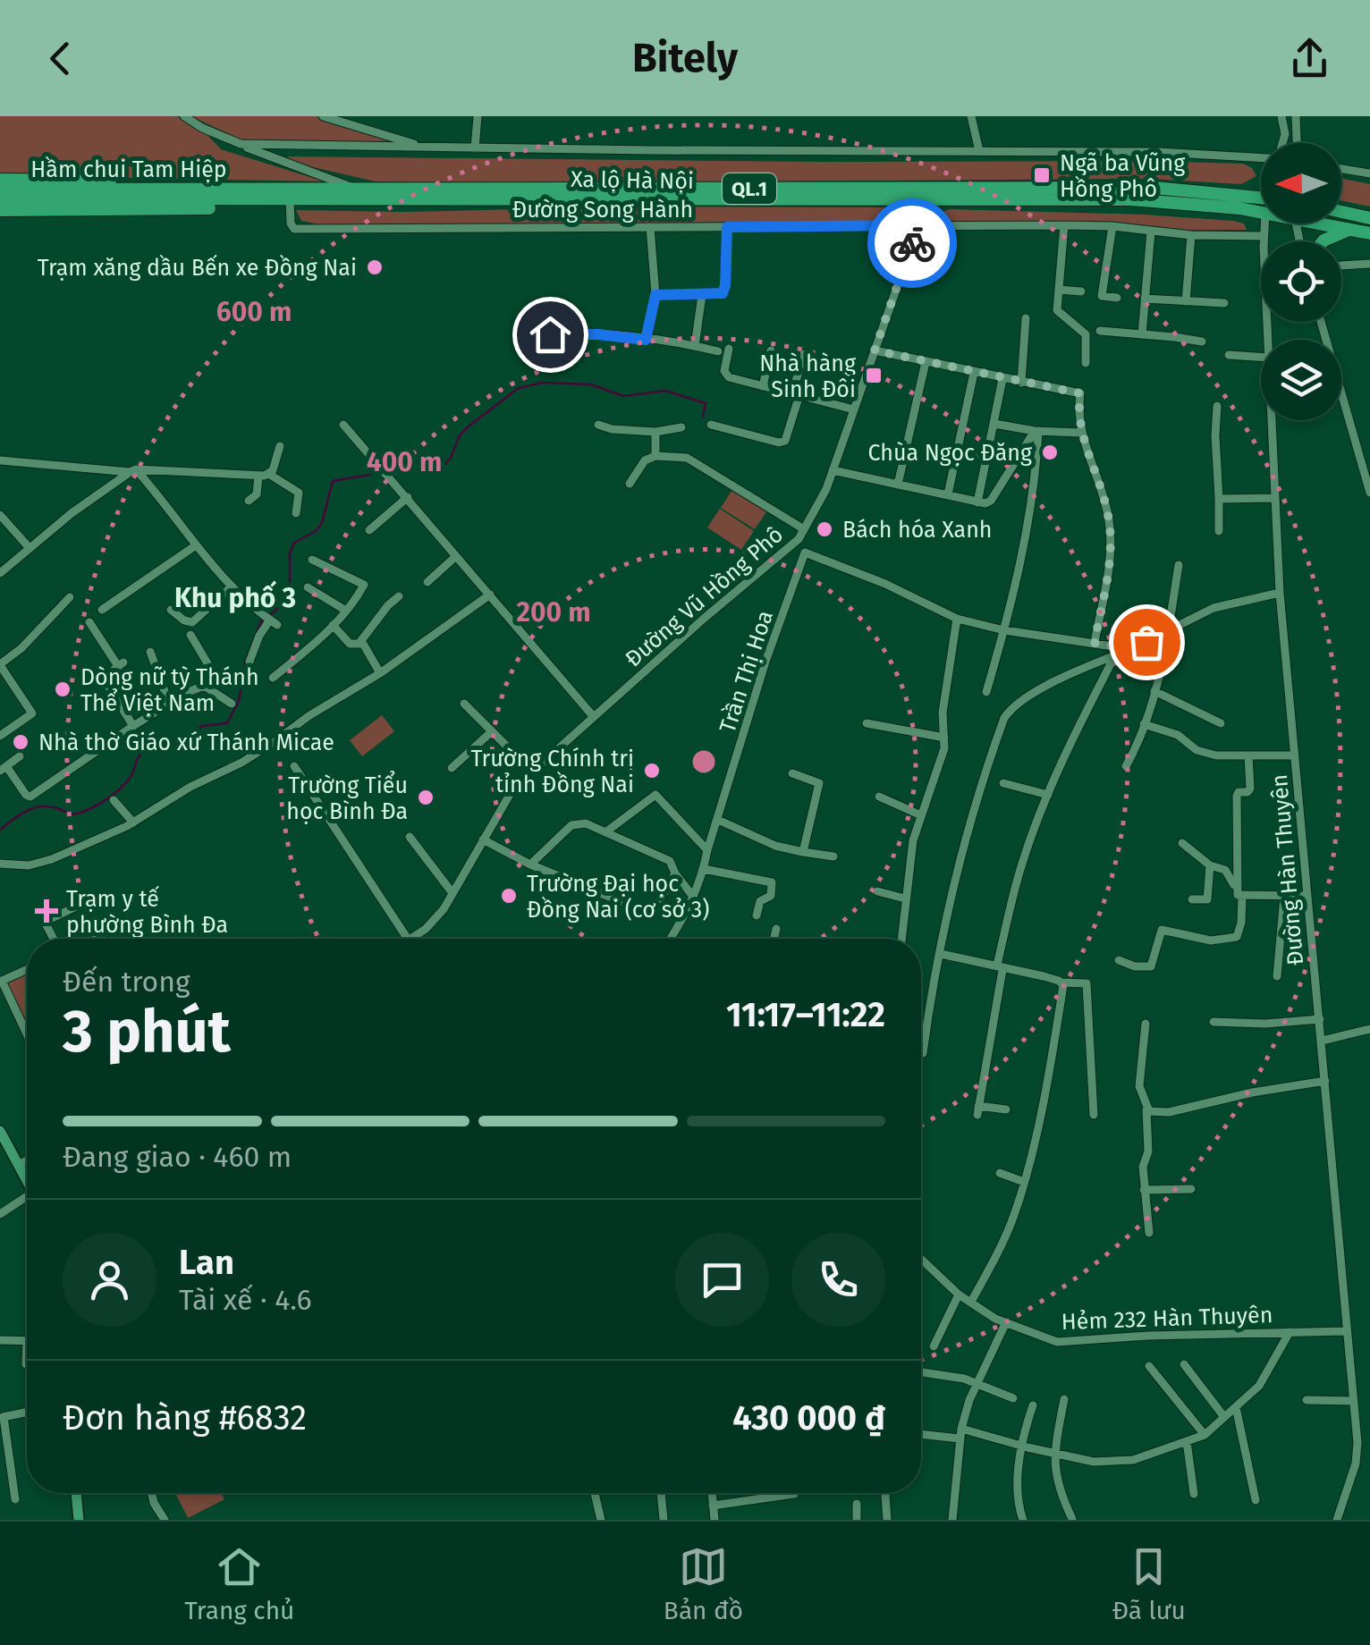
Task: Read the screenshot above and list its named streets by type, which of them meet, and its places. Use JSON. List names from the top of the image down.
{
  "streets": {
    "highway": ["Hầm chui Tam Hiệp", "Xa lộ Hà Nội", "QL.1"],
    "street": [
      "Đường Song Hành",
      "Đường Vũ Hồng Phô",
      "Trần Thị Hoa",
      "Đường Hàn Thuyên",
      "Hẻm 232 Hàn Thuyên"
    ]
  },
  "crossings": [
    ["Hầm chui Tam Hiệp", "Xa lộ Hà Nội"],
    ["Xa lộ Hà Nội", "Đường Song Hành"],
    ["Xa lộ Hà Nội", "Đường Vũ Hồng Phô"],
    ["Đường Song Hành", "Đường Vũ Hồng Phô"],
    ["Đường Song Hành", "Đường Hàn Thuyên"],
    ["Đường Hàn Thuyên", "Hẻm 232 Hàn Thuyên"]
  ],
  "districts": ["Khu phố 3"],
  "places": {
    "transit": ["Ngã ba Vũng Hồng Phô", "Nhà hàng Sinh Đôi"],
    "other": [
      "Trạm xăng dầu Bến xe Đồng Nai",
      "Chùa Ngọc Đăng",
      "Bách hóa Xanh",
      "Dòng nữ tỳ Thánh Thể Việt Nam",
      "Nhà thờ Giáo xứ Thánh Micae",
      "Trường Chính trị tỉnh Đồng Nai",
      "Trường Tiểu học Bình Đa",
      "Trường Đại học Đồng Nai (cơ sở 3)"
    ],
    "health": ["Trạm y tế phường Bình Đa"]
  },
  "north": "left",
  "page": {
    "header": "Bitely",
    "heading": ["3 phút", "Đến trong", "11:17–11:22"],
    "panel": [
      "Lan",
      "Tài xế · 4.6",
      "Đơn hàng #6832",
      "430 000 ₫"
    ],
    "bar": "Đang giao · 460 m",
    "tabs": ["Trang chủ", "Bản đồ", "Đã lưu"]
  },
  "rings": ["600 m", "400 m", "200 m"]
}
